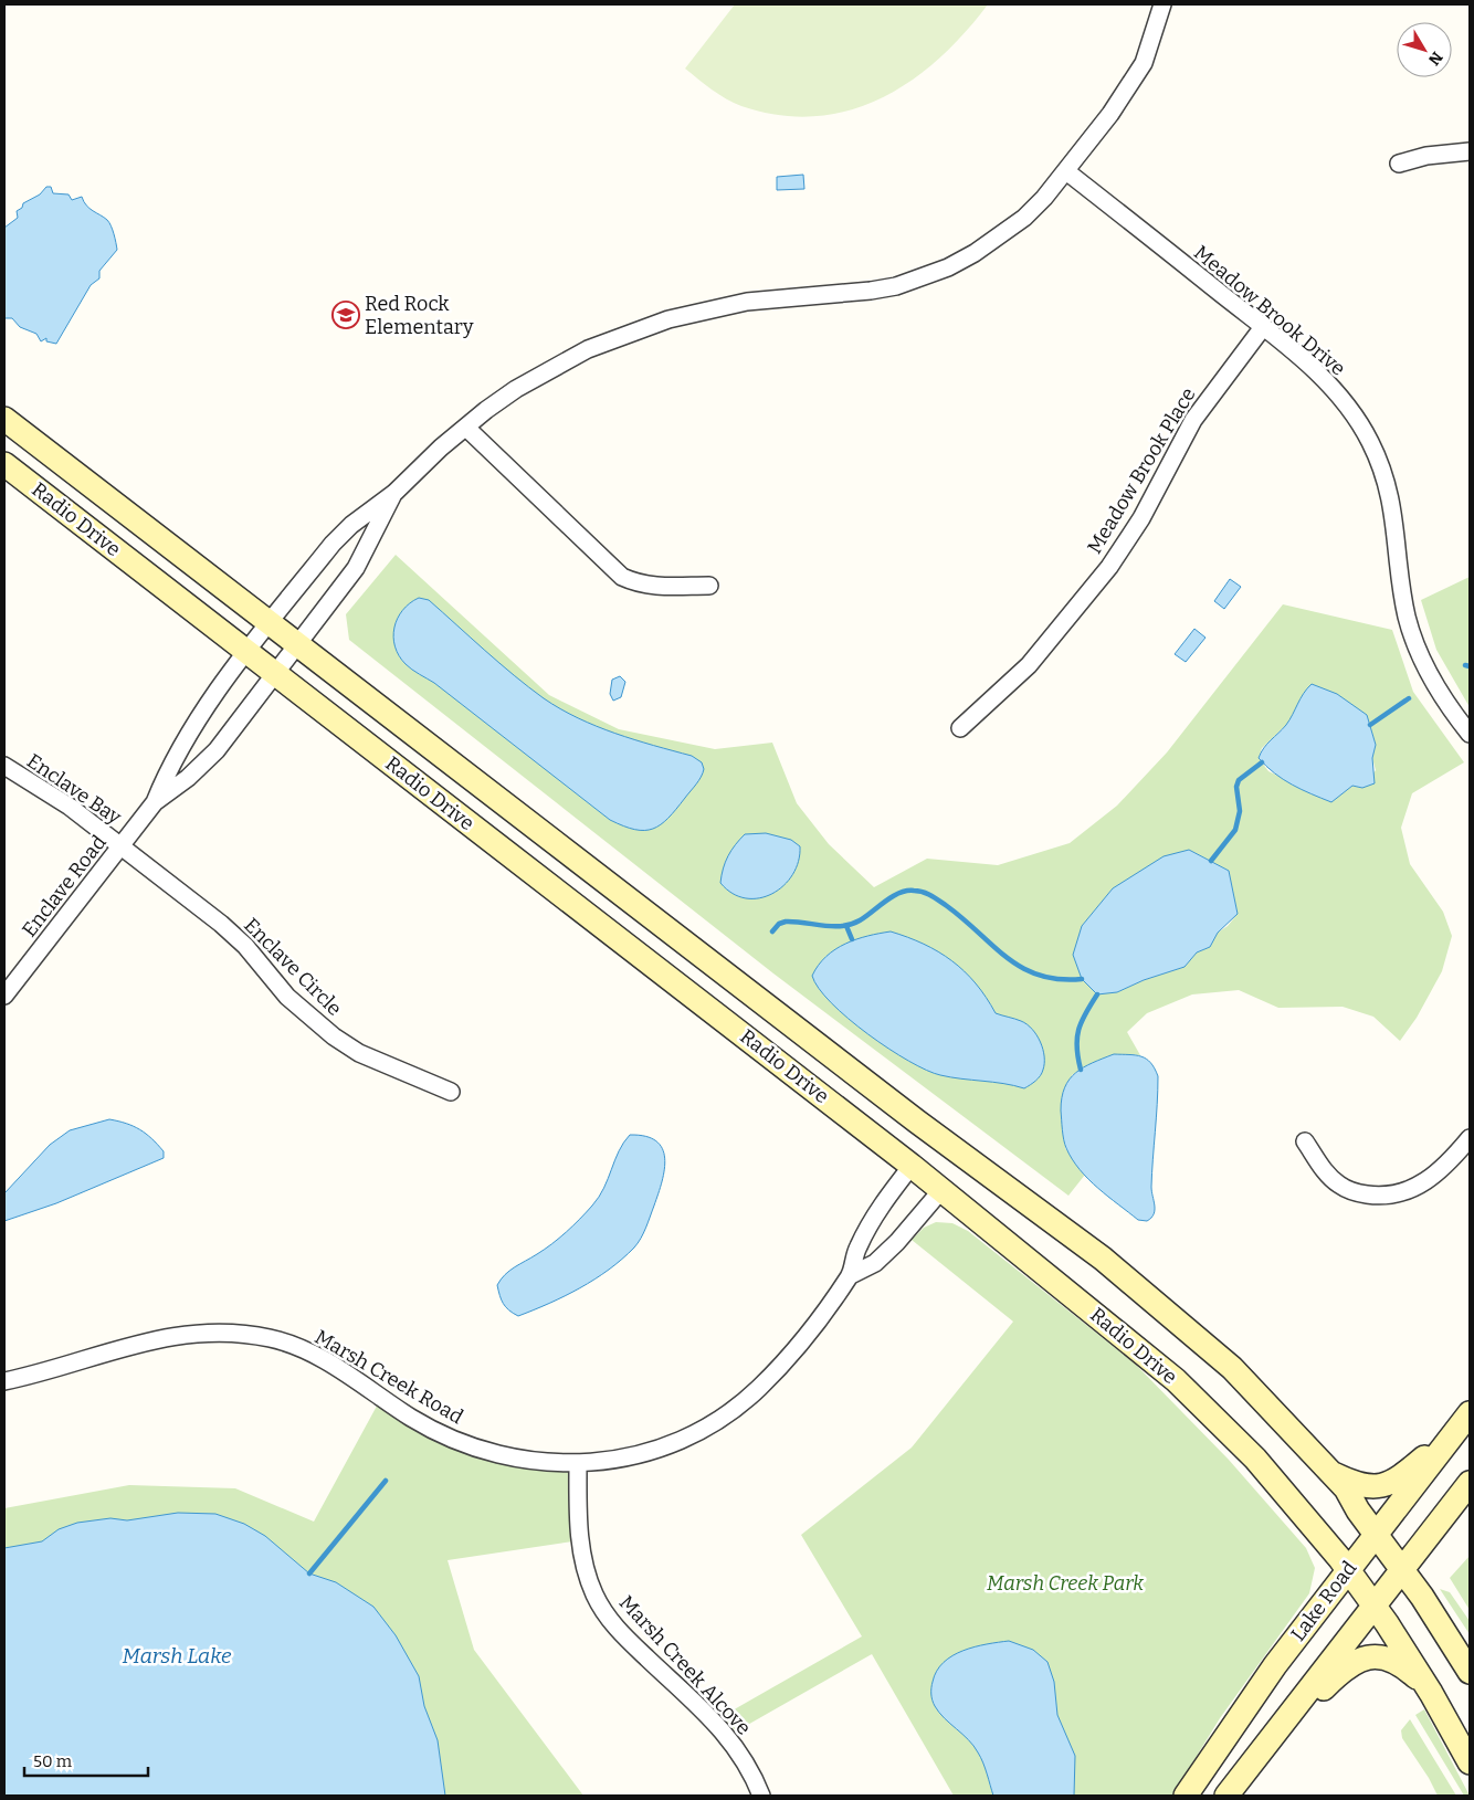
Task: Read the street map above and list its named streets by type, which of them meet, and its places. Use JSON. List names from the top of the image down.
{
  "streets": {
    "main road": ["Radio Drive", "Lake Road"],
    "street": [
      "Meadow Brook Drive",
      "Meadow Brook Place",
      "Enclave Bay",
      "Enclave Road",
      "Enclave Circle",
      "Marsh Creek Road",
      "Marsh Creek Alcove"
    ]
  },
  "crossings": [
    ["Meadow Brook Drive", "Meadow Brook Place"],
    ["Radio Drive", "Enclave Road"],
    ["Radio Drive", "Marsh Creek Road"],
    ["Radio Drive", "Lake Road"],
    ["Enclave Bay", "Enclave Road"],
    ["Enclave Bay", "Enclave Circle"],
    ["Enclave Road", "Enclave Circle"],
    ["Marsh Creek Road", "Marsh Creek Alcove"]
  ],
  "water": ["Marsh Lake"],
  "parks": ["Marsh Creek Park"],
  "places": {
    "school or university": ["Red Rock Elementary"]
  },
  "scale_bar": "50 m",
  "north": "bottom right"
}
